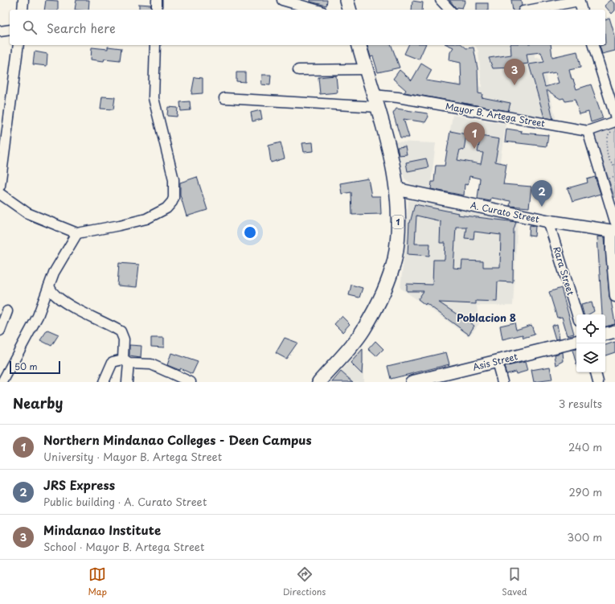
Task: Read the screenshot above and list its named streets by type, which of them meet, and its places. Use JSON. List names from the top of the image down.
{
  "streets": {
    "highway": ["1"],
    "main road": ["A. Curato Street", "Asis Street"],
    "street": ["Mayor B. Artega Street", "Rara Street"]
  },
  "crossings": [
    ["Mayor B. Artega Street", "1"],
    ["A. Curato Street", "1"],
    ["A. Curato Street", "Rara Street"]
  ],
  "districts": ["Poblacion 8"],
  "scale_bar": "50 m",
  "page": {
    "search": "Search here",
    "pins": ["3", "1", "2"],
    "scale": "50 m",
    "heading": ["Nearby", "3 results"],
    "list": [
      {
        "mark": "1",
        "name": "Northern Mindanao Colleges - Deen Campus",
        "note": "University · Mayor B. Artega Street",
        "value": "240 m"
      },
      {
        "mark": "2",
        "name": "JRS Express",
        "note": "Public building · A. Curato Street",
        "value": "290 m"
      },
      {
        "mark": "3",
        "name": "Mindanao Institute",
        "note": "School · Mayor B. Artega Street",
        "value": "300 m"
      }
    ],
    "nav": ["Map", "Directions", "Saved"]
  }
}
